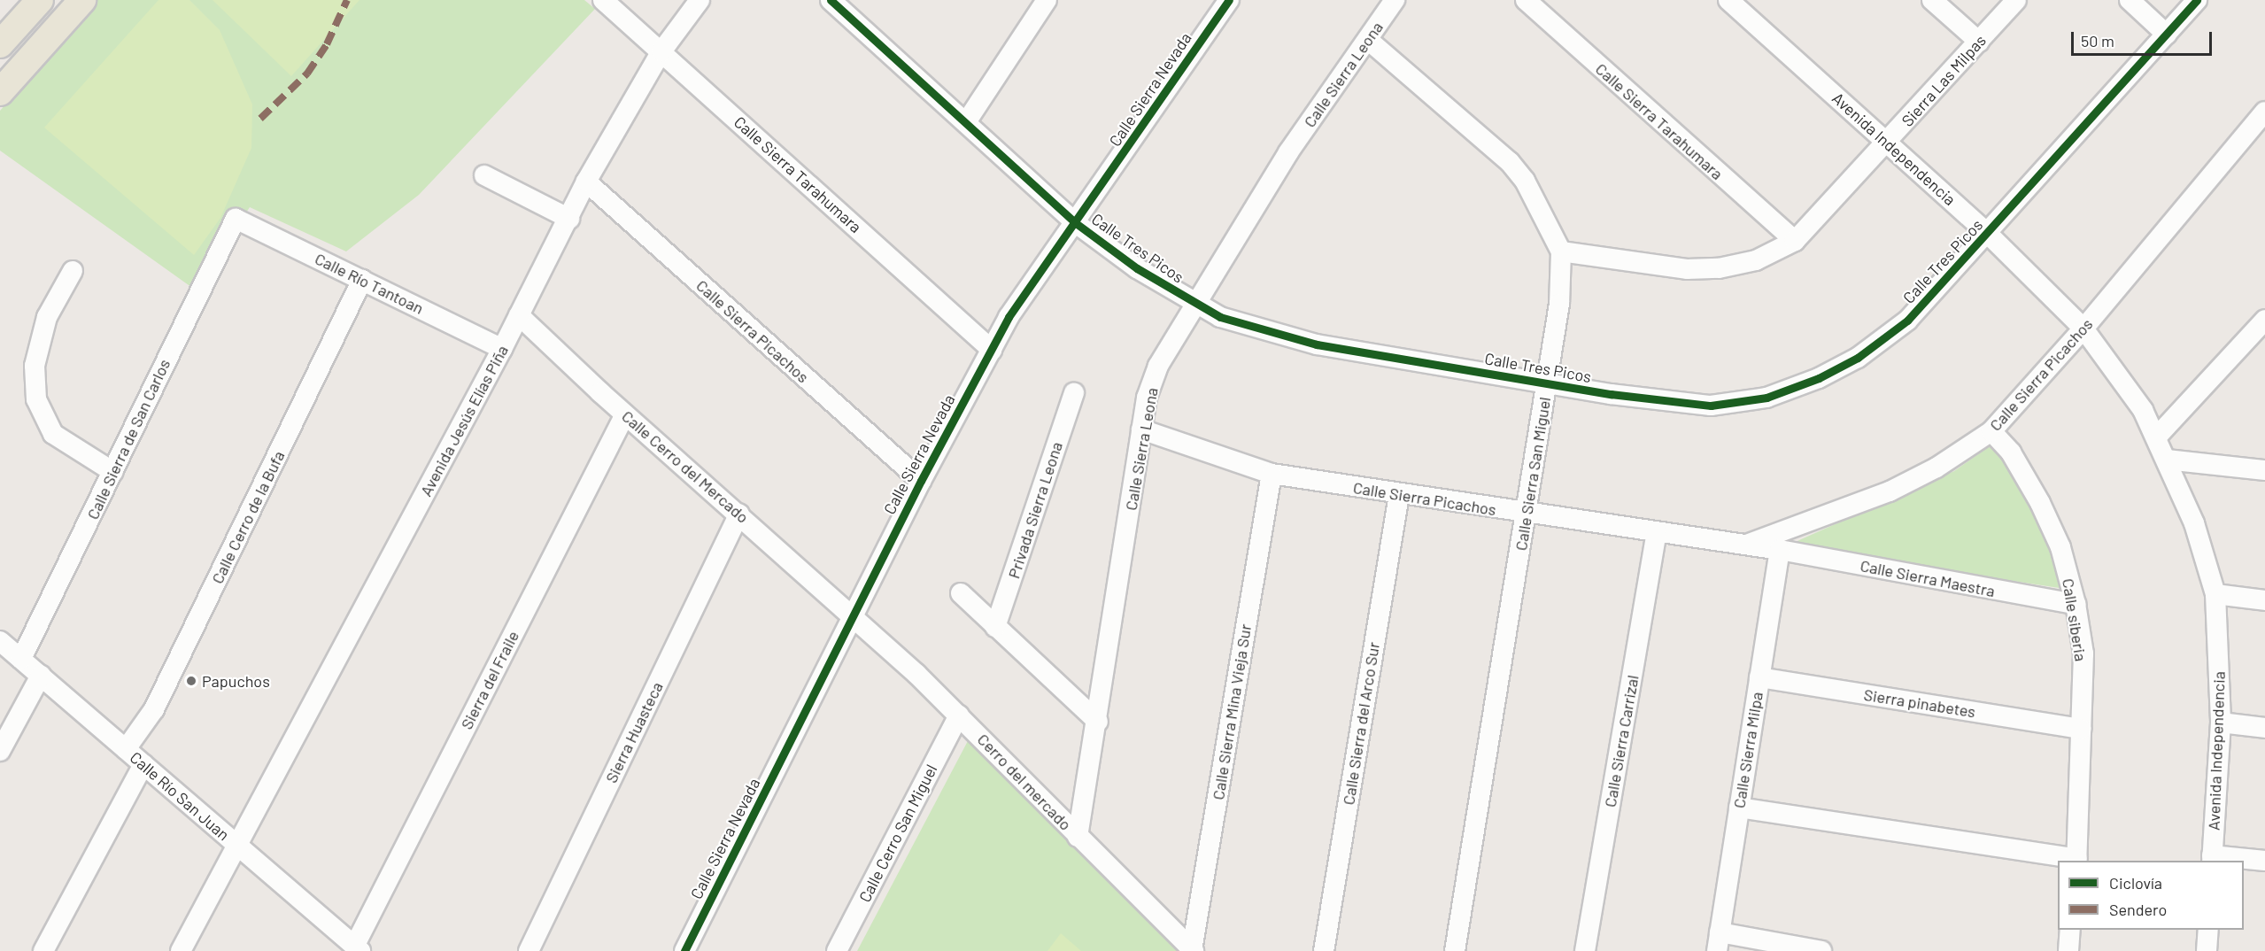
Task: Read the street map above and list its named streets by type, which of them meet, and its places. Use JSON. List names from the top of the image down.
{
  "streets": {
    "street": [
      "Calle Sierra Leona",
      "Sierra Las Milpas",
      "Calle Sierra Nevada",
      "Calle Sierra Tarahumara",
      "Avenida Independencia",
      "Calle Tres Picos",
      "Calle Río Tantoan",
      "Calle Sierra Picachos",
      "Avenida Jesús Elías Piña",
      "Calle Sierra de San Carlos",
      "Calle Cerro del Mercado",
      "Calle Sierra San Miguel",
      "Privada Sierra Leona",
      "Calle Cerro de la Bufa",
      "Calle Sierra Maestra",
      "Calle siberia",
      "Sierra del Fraile",
      "Sierra pinabetes",
      "Calle Sierra Mina Vieja Sur",
      "Calle Sierra del Arco Sur",
      "Sierra Huasteca",
      "Calle Sierra Carrizal",
      "Calle Sierra Milpa",
      "Cerro del mercado",
      "Calle Río San Juan",
      "Calle Cerro San Miguel"
    ]
  },
  "crossings": [
    ["Calle Sierra Leona", "Calle Tres Picos"],
    ["Calle Sierra Leona", "Calle Sierra Picachos"],
    ["Calle Sierra Leona", "Calle Sierra San Miguel"],
    ["Calle Sierra Leona", "Cerro del mercado"],
    ["Sierra Las Milpas", "Calle Sierra Tarahumara"],
    ["Sierra Las Milpas", "Avenida Independencia"],
    ["Sierra Las Milpas", "Calle Sierra San Miguel"],
    ["Calle Sierra Nevada", "Calle Sierra Tarahumara"],
    ["Calle Sierra Nevada", "Calle Tres Picos"],
    ["Calle Sierra Nevada", "Calle Sierra Picachos"],
    ["Calle Sierra Nevada", "Calle Cerro del Mercado"],
    ["Calle Sierra Nevada", "Cerro del mercado"],
    ["Calle Sierra Tarahumara", "Avenida Jesús Elías Piña"],
    ["Avenida Independencia", "Calle Tres Picos"],
    ["Avenida Independencia", "Calle Sierra Picachos"],
    ["Calle Tres Picos", "Calle Sierra San Miguel"],
    ["Calle Río Tantoan", "Avenida Jesús Elías Piña"],
    ["Calle Río Tantoan", "Calle Sierra de San Carlos"],
    ["Calle Río Tantoan", "Calle Cerro de la Bufa"],
    ["Calle Sierra Picachos", "Avenida Jesús Elías Piña"],
    ["Calle Sierra Picachos", "Calle Sierra San Miguel"],
    ["Calle Sierra Picachos", "Calle Sierra Maestra"],
    ["Calle Sierra Picachos", "Calle siberia"],
    ["Calle Sierra Picachos", "Calle Sierra Mina Vieja Sur"],
    ["Calle Sierra Picachos", "Calle Sierra del Arco Sur"],
    ["Calle Sierra Picachos", "Calle Sierra Carrizal"],
    ["Calle Sierra Picachos", "Calle Sierra Milpa"],
    ["Avenida Jesús Elías Piña", "Calle Cerro del Mercado"],
    ["Avenida Jesús Elías Piña", "Calle Río San Juan"],
    ["Calle Sierra de San Carlos", "Calle Río San Juan"],
    ["Calle Cerro del Mercado", "Sierra del Fraile"],
    ["Calle Cerro del Mercado", "Sierra Huasteca"],
    ["Calle Cerro del Mercado", "Cerro del mercado"],
    ["Calle Cerro de la Bufa", "Calle Río San Juan"],
    ["Calle Sierra Maestra", "Calle siberia"],
    ["Calle Sierra Maestra", "Calle Sierra Milpa"],
    ["Calle siberia", "Sierra pinabetes"],
    ["Sierra del Fraile", "Calle Río San Juan"],
    ["Sierra pinabetes", "Calle Sierra Milpa"],
    ["Calle Sierra Mina Vieja Sur", "Cerro del mercado"],
    ["Cerro del mercado", "Calle Cerro San Miguel"]
  ],
  "places": ["Papuchos"],
  "legend": ["Ciclovía", "Sendero"],
  "scale_bar": "50 m"
}
